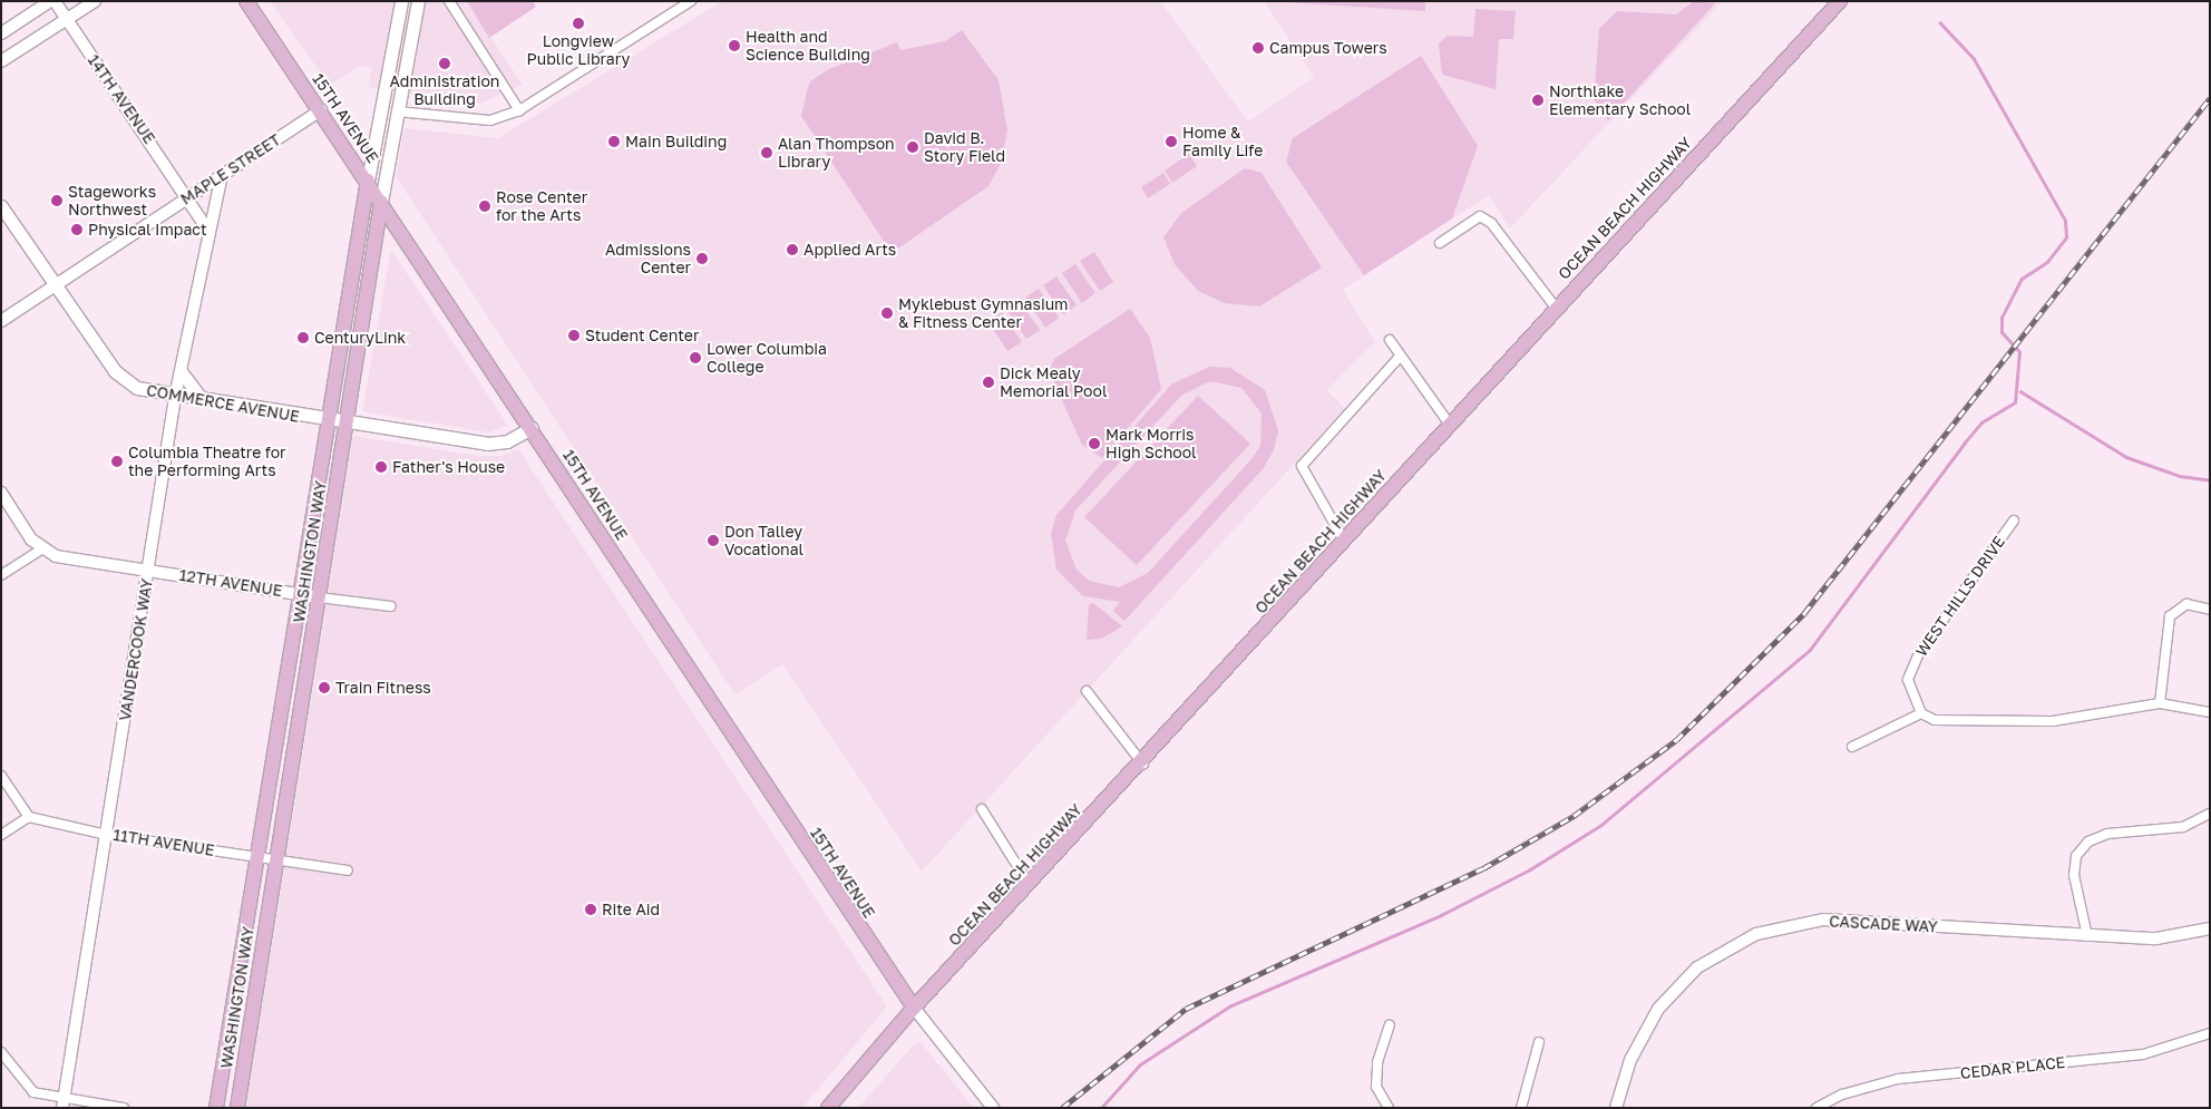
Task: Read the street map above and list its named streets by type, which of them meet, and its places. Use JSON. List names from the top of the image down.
{
  "streets": {
    "main road": [
      "15TH AVENUE",
      "OCEAN BEACH HIGHWAY",
      "COMMERCE AVENUE",
      "WASHINGTON WAY"
    ],
    "street": [
      "14TH AVENUE",
      "MAPLE STREET",
      "12TH AVENUE",
      "WEST HILLS DRIVE",
      "VANDERCOOK WAY",
      "11TH AVENUE",
      "CASCADE WAY",
      "CEDAR PLACE"
    ]
  },
  "crossings": [
    ["14TH AVENUE", "MAPLE STREET"],
    ["15TH AVENUE", "MAPLE STREET"],
    ["15TH AVENUE", "OCEAN BEACH HIGHWAY"],
    ["15TH AVENUE", "COMMERCE AVENUE"],
    ["15TH AVENUE", "WASHINGTON WAY"],
    ["MAPLE STREET", "COMMERCE AVENUE"],
    ["MAPLE STREET", "VANDERCOOK WAY"],
    ["COMMERCE AVENUE", "WASHINGTON WAY"],
    ["COMMERCE AVENUE", "VANDERCOOK WAY"],
    ["WASHINGTON WAY", "12TH AVENUE"],
    ["WASHINGTON WAY", "11TH AVENUE"],
    ["12TH AVENUE", "VANDERCOOK WAY"],
    ["VANDERCOOK WAY", "11TH AVENUE"]
  ],
  "places": [
    "Longview Public Library",
    "Health and Science Building",
    "Campus Towers",
    "Administration Building",
    "Northlake Elementary School",
    "Main Building",
    "Home & Family Life",
    "David B. Story Field",
    "Alan Thompson Library",
    "Stageworks Northwest",
    "Rose Center for the Arts",
    "Physical Impact",
    "Applied Arts",
    "Admissions Center",
    "Myklebust Gymnasium & Fitness Center",
    "Student Center",
    "CenturyLink",
    "Lower Columbia College",
    "Dick Mealy Memorial Pool",
    "Mark Morris High School",
    "Columbia Theatre for the Performing Arts",
    "Father's House",
    "Don Talley Vocational",
    "Train Fitness",
    "Rite Aid"
  ]
}
